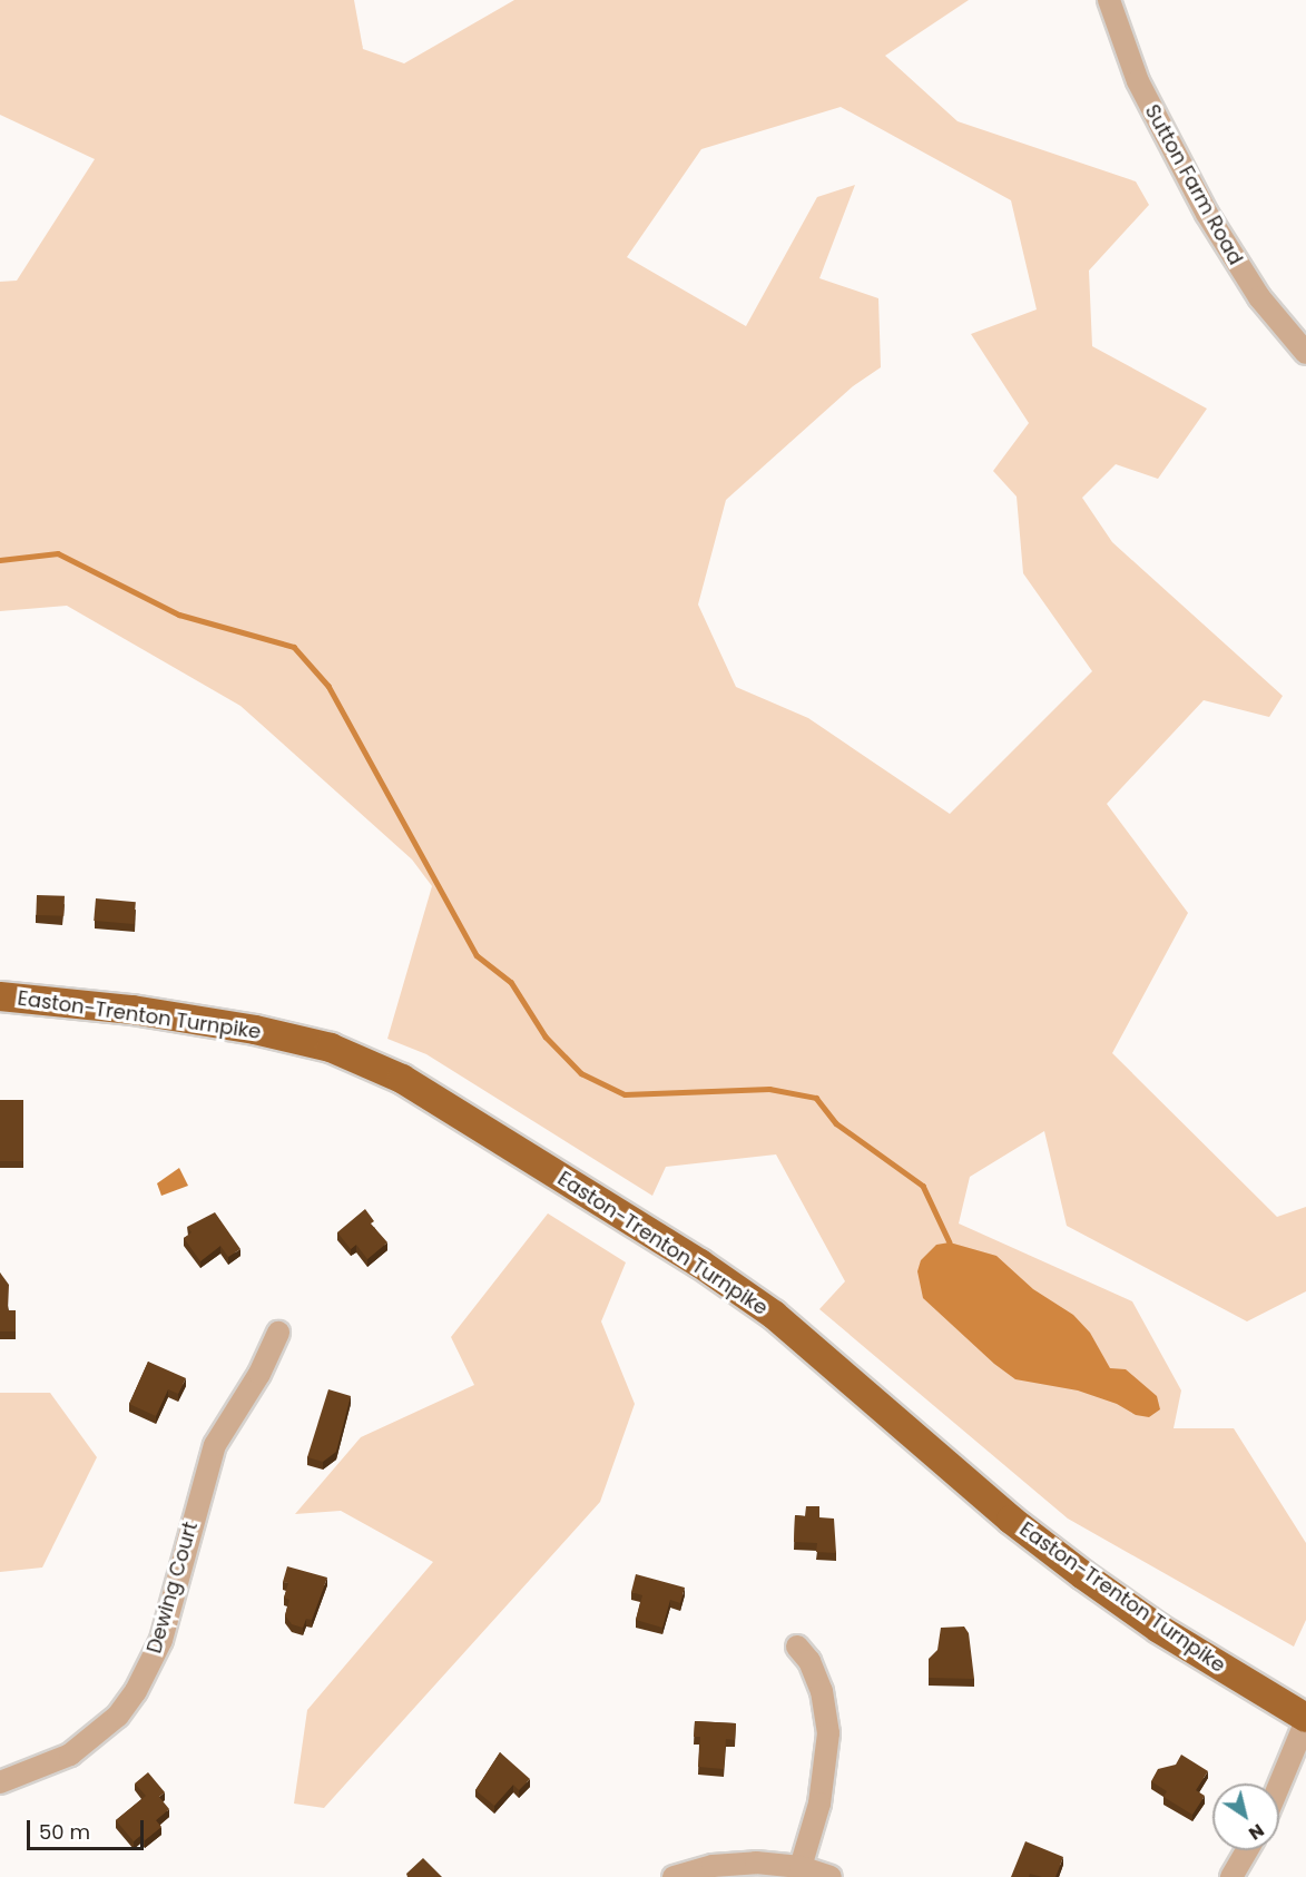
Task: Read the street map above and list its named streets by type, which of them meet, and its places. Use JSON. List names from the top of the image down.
{
  "streets": {
    "main road": ["Easton-Trenton Turnpike"],
    "street": ["Sutton Farm Road", "Dewing Court"]
  },
  "scale_bar": "50 m",
  "north": "bottom right"
}
